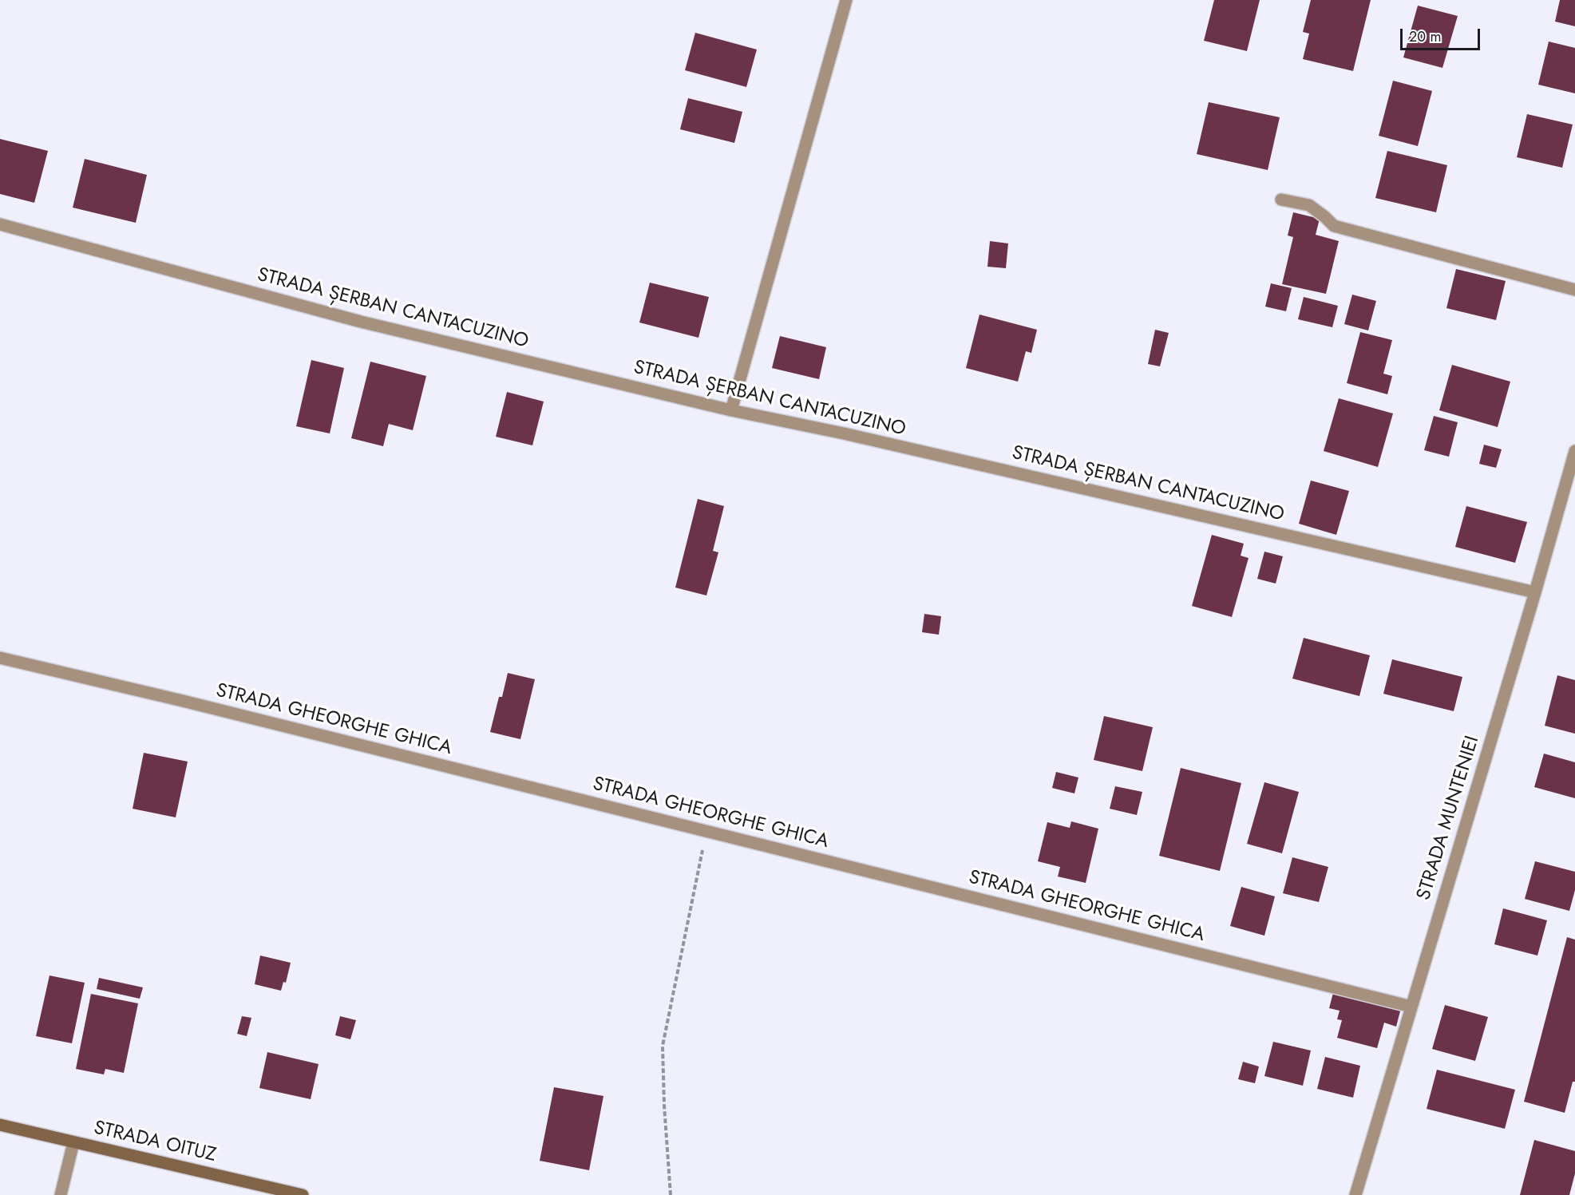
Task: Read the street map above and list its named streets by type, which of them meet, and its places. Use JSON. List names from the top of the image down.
{
  "streets": {
    "main road": ["STRADA OITUZ"],
    "street": ["STRADA ȘERBAN CANTACUZINO", "STRADA GHEORGHE GHICA", "STRADA MUNTENIEI"]
  },
  "crossings": [
    ["STRADA ȘERBAN CANTACUZINO", "STRADA MUNTENIEI"],
    ["STRADA GHEORGHE GHICA", "STRADA MUNTENIEI"]
  ],
  "scale_bar": "20 m"
}
